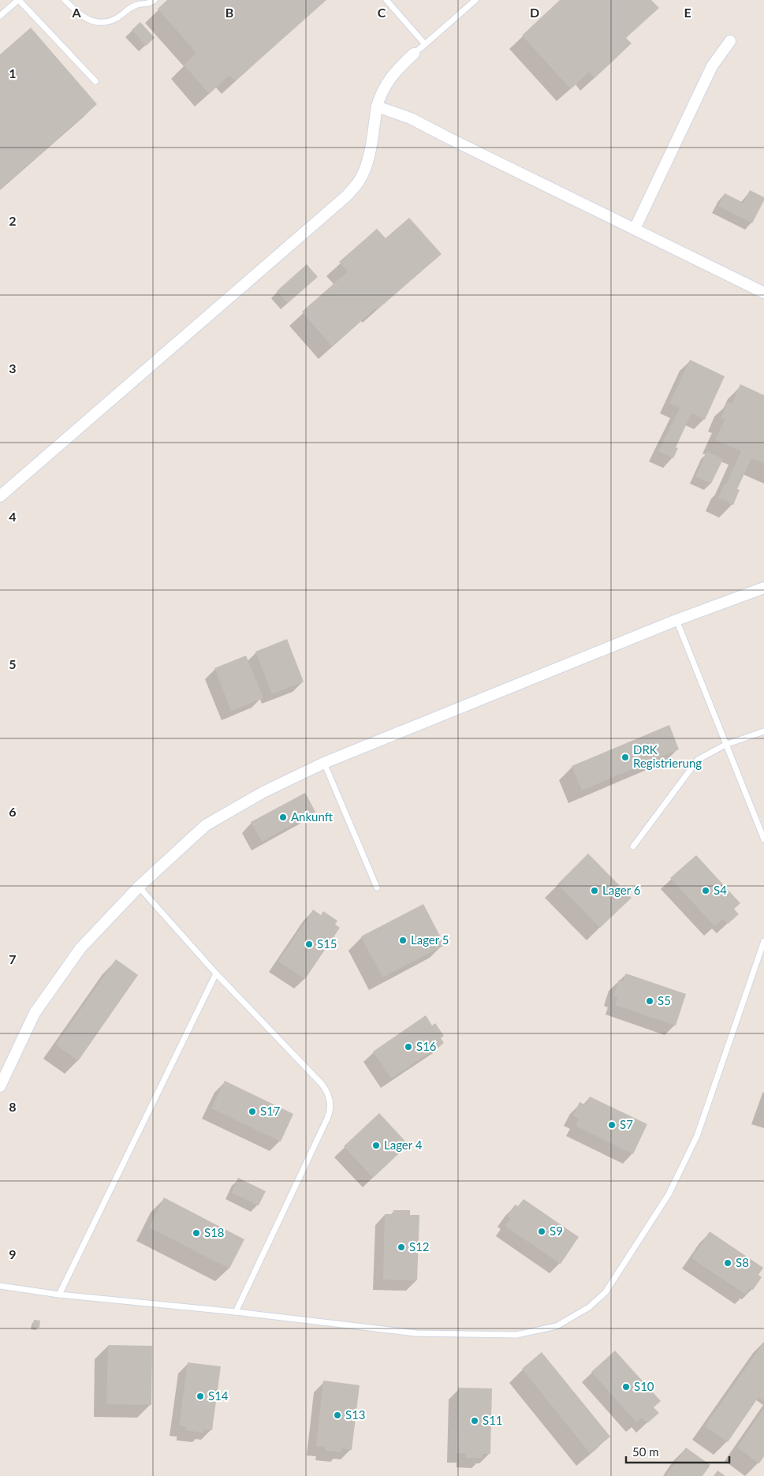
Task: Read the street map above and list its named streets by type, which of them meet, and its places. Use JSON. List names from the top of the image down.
{
  "places": [
    "DRK Registrierung",
    "Ankunft",
    "Lager 6",
    "S4",
    "Lager 5",
    "S15",
    "S5",
    "S16",
    "S17",
    "S7",
    "Lager 4",
    "S9",
    "S18",
    "S12",
    "S8",
    "S10",
    "S14",
    "S13",
    "S11"
  ],
  "scale_bar": "50 m",
  "grid": {
    "columns": [
      "A",
      "B",
      "C",
      "D",
      "E"
    ],
    "rows": [
      "1",
      "2",
      "3",
      "4",
      "5",
      "6",
      "7",
      "8",
      "9"
    ]
  }
}
